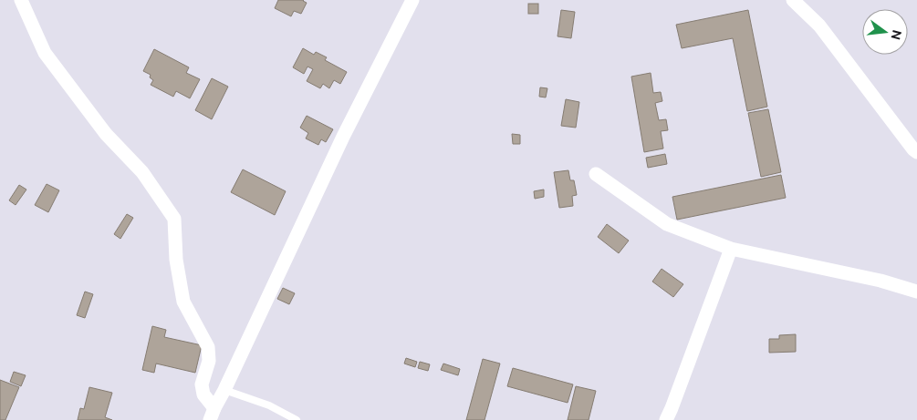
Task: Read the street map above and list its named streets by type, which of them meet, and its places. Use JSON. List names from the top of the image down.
{
  "north": "right"
}
